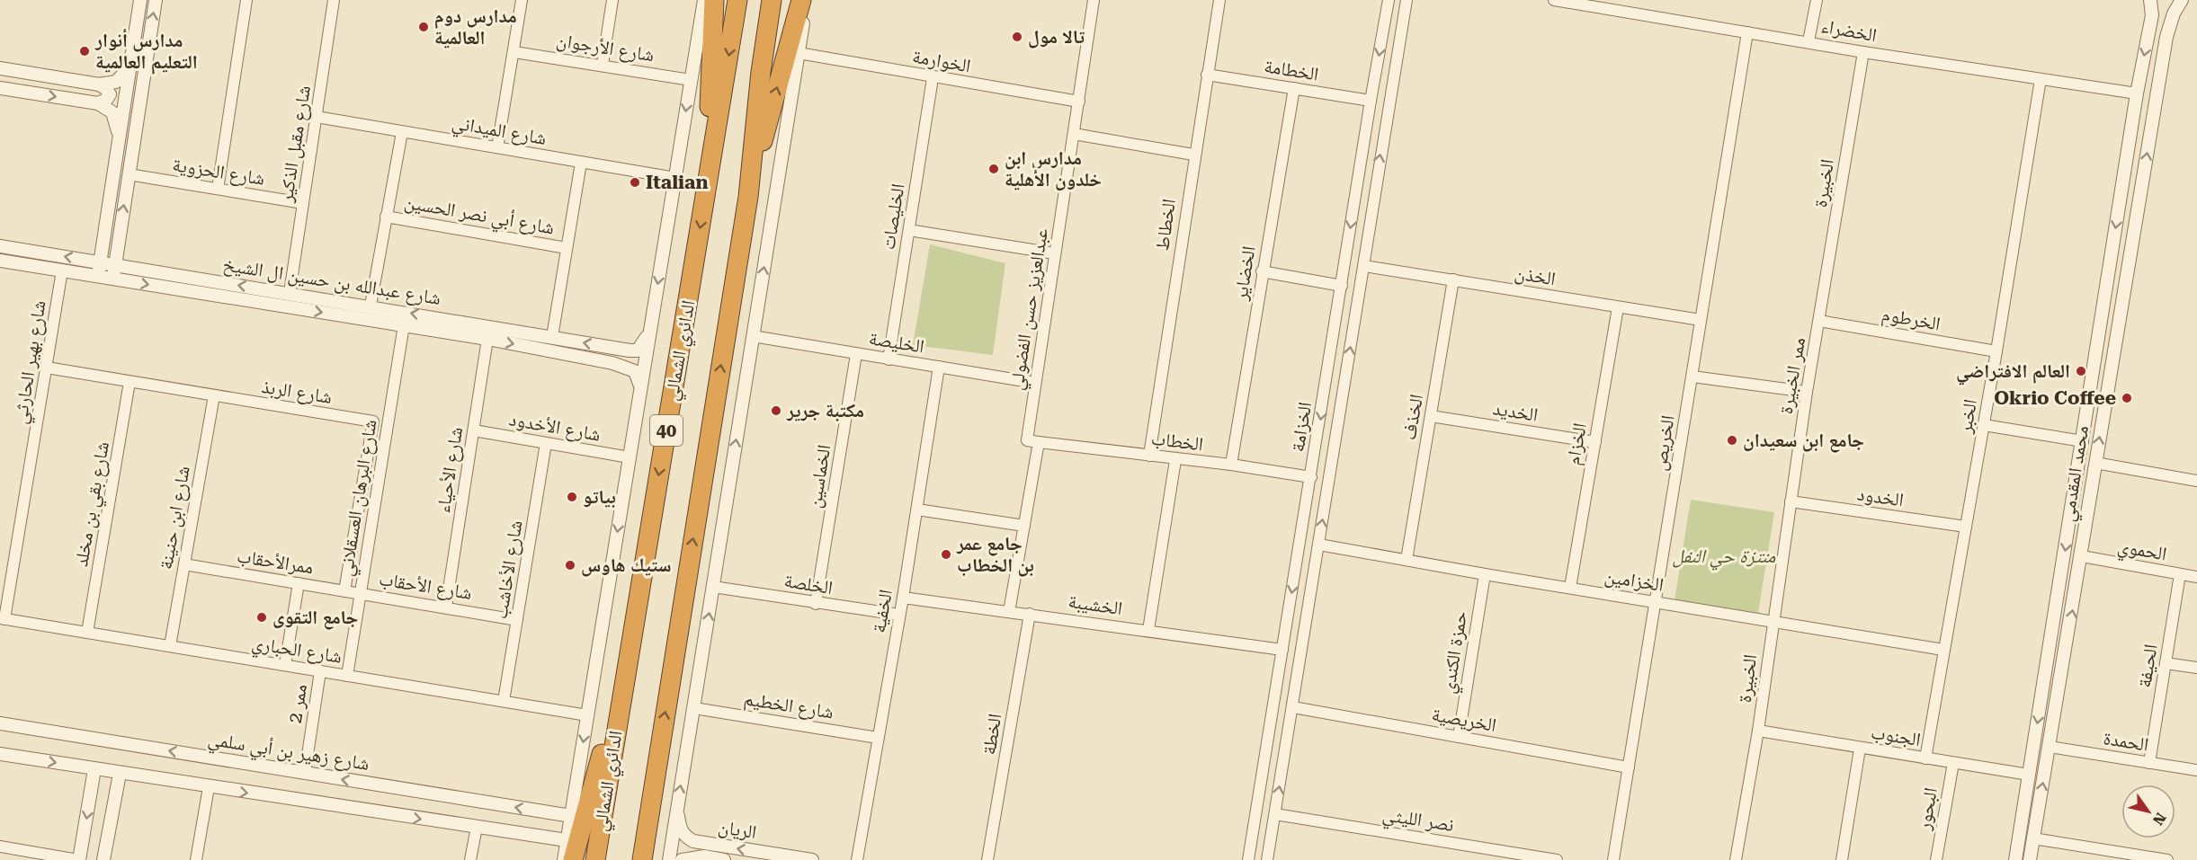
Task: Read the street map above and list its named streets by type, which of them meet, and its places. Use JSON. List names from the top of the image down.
{
  "streets": {
    "highway": ["الدائري الشمالي", "40"],
    "street": [
      "الخضراء",
      "شارع الأرجوان",
      "الخوارمة",
      "الخطامة",
      "شارع الميداني",
      "شارع مقبل الذكير",
      "شارع الحزوية",
      "الخبيرة",
      "شارع أبي نصر الحسين",
      "الخليصات",
      "الخطاط",
      "الخضاير",
      "الخذن",
      "شارع عبدالله بن حسين ال الشيخ",
      "عبدالعزيز حسن الفضولي",
      "الخرطوم",
      "الخليصة",
      "شارع بهير الحارثي",
      "ممر الخبيرة",
      "شارع الربذ",
      "الخديد",
      "الخبر",
      "الخذف",
      "شارع الأخدود",
      "الخزامة",
      "الخطاب",
      "الخريص",
      "الخزام",
      "شارع الأحياء",
      "محمد المقدمي",
      "الخماسين",
      "الخدود",
      "شارع البرهان العسقلاني",
      "شارع بقي بن مخلد",
      "شارع ابن حنينة",
      "الحموي",
      "ممرالأحقاب",
      "شارع الأخاشب",
      "الخزامين",
      "الخلصة",
      "شارع الأحقاب",
      "الخشيبة",
      "الخفية",
      "شارع الحباري",
      "حمزة الكندي",
      "الحيفة",
      "ممر 2",
      "شارع الخطيم",
      "الخريصية",
      "الخطة",
      "الجنوب",
      "الحمدة",
      "شارع زهير بن أبي سلمي",
      "البحور",
      "نصر الليثي",
      "الريان"
    ]
  },
  "crossings": [
    ["الخضراء", "الخبيرة"],
    ["الخضراء", "الخبر"],
    ["الخضراء", "الخريص"],
    ["الخضراء", "محمد المقدمي"],
    ["شارع الأرجوان", "الدائري الشمالي"],
    ["الخوارمة", "الخليصات"],
    ["الخوارمة", "عبدالعزيز حسن الفضولي"],
    ["الخطامة", "الخطاط"],
    ["الخطامة", "الخضاير"],
    ["الخطامة", "الخزامة"],
    ["شارع الميداني", "شارع مقبل الذكير"],
    ["شارع الميداني", "الدائري الشمالي"],
    ["شارع مقبل الذكير", "شارع الحزوية"],
    ["شارع مقبل الذكير", "شارع عبدالله بن حسين ال الشيخ"],
    ["الخبيرة", "الخرطوم"],
    ["الخبيرة", "ممر الخبيرة"],
    ["الخبيرة", "الخدود"],
    ["الخبيرة", "الخزامين"],
    ["الخبيرة", "الجنوب"],
    ["الخليصات", "الخليصة"],
    ["الخطاط", "الخطاب"],
    ["الخضاير", "الخطاب"],
    ["الخذن", "الخذف"],
    ["الخذن", "الخزامة"],
    ["الخذن", "الخريص"],
    ["الخذن", "الخزام"],
    ["شارع عبدالله بن حسين ال الشيخ", "الدائري الشمالي"],
    ["شارع عبدالله بن حسين ال الشيخ", "شارع بهير الحارثي"],
    ["شارع عبدالله بن حسين ال الشيخ", "شارع الأحياء"],
    ["شارع عبدالله بن حسين ال الشيخ", "شارع البرهان العسقلاني"],
    ["عبدالعزيز حسن الفضولي", "الخليصة"],
    ["عبدالعزيز حسن الفضولي", "الخطاب"],
    ["الخرطوم", "ممر الخبيرة"],
    ["الخرطوم", "الخبر"],
    ["الخليصة", "الخماسين"],
    ["الخليصة", "الخفية"],
    ["الدائري الشمالي", "شارع الأخدود"],
    ["الدائري الشمالي", "شارع الحباري"],
    ["الدائري الشمالي", "شارع زهير بن أبي سلمي"],
    ["شارع بهير الحارثي", "شارع الربذ"],
    ["شارع بهير الحارثي", "شارع الحباري"],
    ["ممر الخبيرة", "الخدود"],
    ["شارع الربذ", "شارع بقي بن مخلد"],
    ["شارع الربذ", "شارع ابن حنينة"],
    ["شارع الربذ", "ممرالأحقاب"],
    ["الخديد", "الخذف"],
    ["الخديد", "الخزام"],
    ["الخبر", "الخدود"],
    ["الخبر", "الخزامين"],
    ["الخبر", "الجنوب"],
    ["الخذف", "الخزامين"],
    ["شارع الأخدود", "شارع الأحياء"],
    ["شارع الأخدود", "شارع الأخاشب"],
    ["الخزامة", "الخطاب"],
    ["الخزامة", "الخزامين"],
    ["الخزامة", "الخشيبة"],
    ["الخزامة", "الخريصية"],
    ["الخزامة", "نصر الليثي"],
    ["الخريص", "الخزامين"],
    ["الخريص", "الخريصية"],
    ["الخزام", "الخزامين"],
    ["شارع الأحياء", "شارع الأحقاب"],
    ["محمد المقدمي", "الحموي"],
    ["محمد المقدمي", "الجنوب"],
    ["محمد المقدمي", "الحمدة"],
    ["الخماسين", "الخلصة"],
    ["شارع البرهان العسقلاني", "ممرالأحقاب"],
    ["شارع البرهان العسقلاني", "شارع الأحقاب"],
    ["شارع البرهان العسقلاني", "شارع الحباري"],
    ["شارع بقي بن مخلد", "شارع الحباري"],
    ["شارع ابن حنينة", "ممرالأحقاب"],
    ["شارع ابن حنينة", "شارع الحباري"],
    ["الحموي", "الحيفة"],
    ["ممرالأحقاب", "شارع الأحقاب"],
    ["شارع الأخاشب", "شارع الأحقاب"],
    ["شارع الأخاشب", "شارع الحباري"],
    ["الخزامين", "حمزة الكندي"],
    ["الخلصة", "الخفية"],
    ["الخشيبة", "الخفية"],
    ["الخشيبة", "الخطة"],
    ["الخفية", "شارع الخطيم"],
    ["شارع الحباري", "ممر 2"],
    ["حمزة الكندي", "الخريصية"],
    ["الحيفة", "الحمدة"],
    ["ممر 2", "شارع زهير بن أبي سلمي"],
    ["الجنوب", "البحور"]
  ],
  "one_way": ["الريان"],
  "parks": ["منتزة حي النفل"],
  "places": [
    "مدارس دوم العالمية",
    "تالا مول",
    "مدارس أنوار التعليم العالمية",
    "مدارس ابن خلدون الأهلية",
    "Italian",
    "العالم الافتراضي",
    "Okrio Coffee",
    "مكتبة جرير",
    "جامع ابن سعيدان",
    "بياتو",
    "جامع عمر بن الخطاب",
    "ستيك هاوس",
    "جامع التقوى"
  ],
  "north": "bottom right"
}
